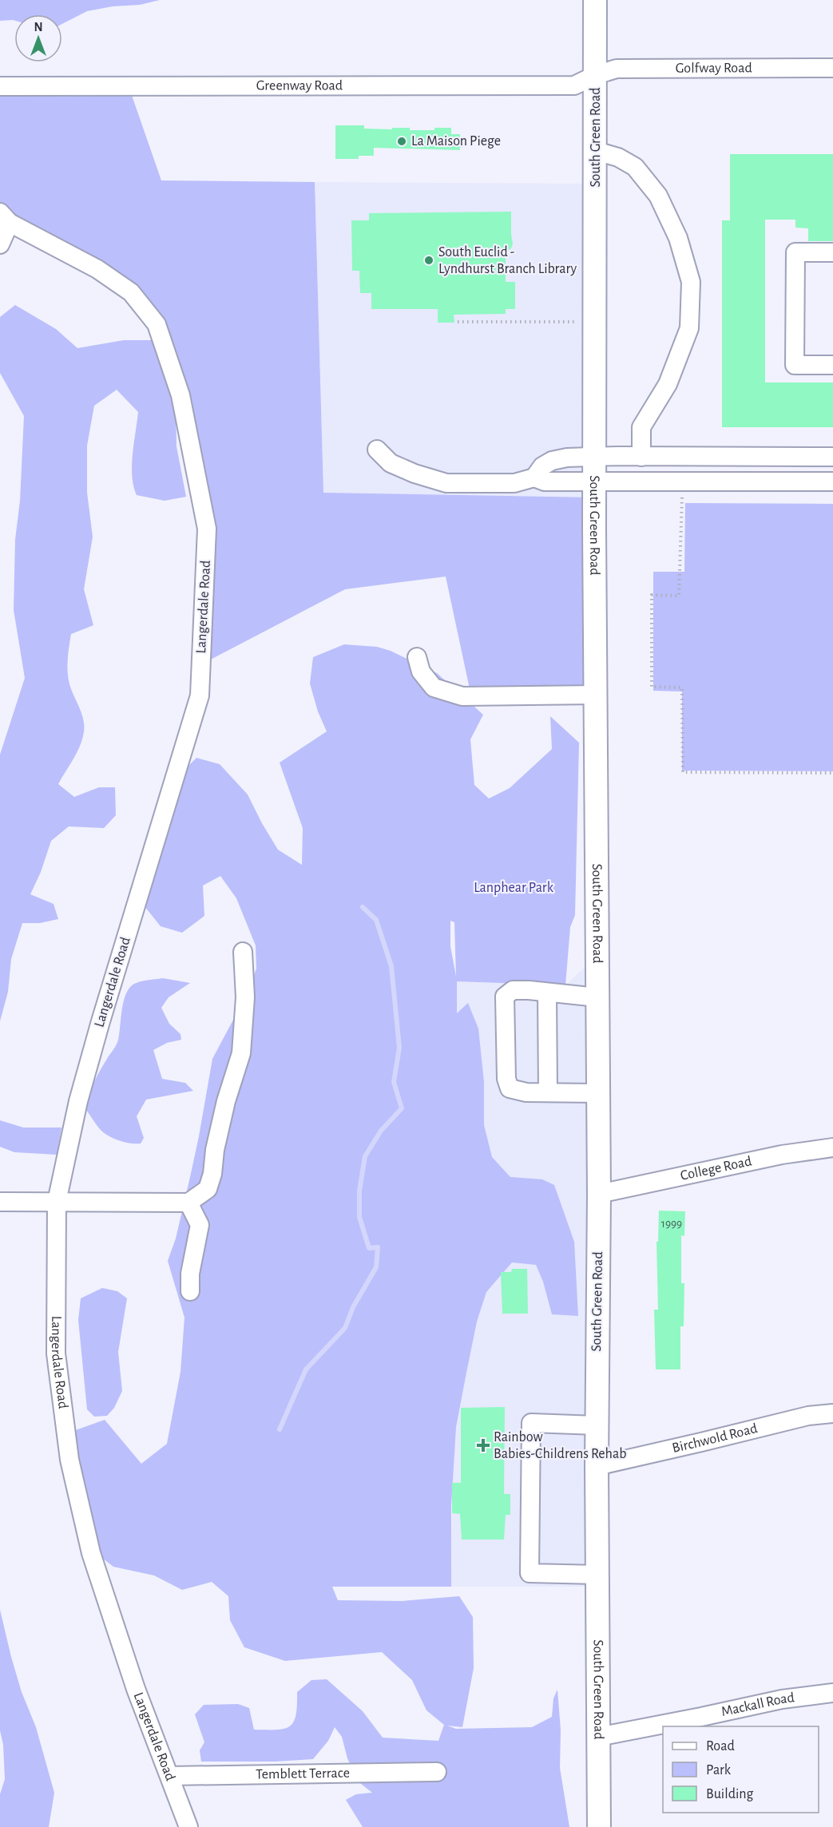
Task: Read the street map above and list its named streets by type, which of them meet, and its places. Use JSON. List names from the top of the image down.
{
  "streets": {
    "main road": ["South Green Road"],
    "street": [
      "Golfway Road",
      "Greenway Road",
      "Langerdale Road",
      "College Road",
      "Birchwold Road",
      "Mackall Road",
      "Temblett Terrace"
    ]
  },
  "crossings": [
    ["Golfway Road", "Greenway Road"],
    ["Golfway Road", "South Green Road"],
    ["Greenway Road", "South Green Road"],
    ["South Green Road", "College Road"],
    ["South Green Road", "Birchwold Road"],
    ["South Green Road", "Mackall Road"],
    ["Langerdale Road", "Temblett Terrace"]
  ],
  "parks": ["Lanphear Park"],
  "places": {
    "other": ["La Maison Piege", "South Euclid - Lyndhurst Branch Library"],
    "health": ["Rainbow Babies-Childrens Rehab"]
  },
  "house_numbers": ["1999"],
  "legend": ["Road", "Park", "Building"],
  "north": "top"
}
